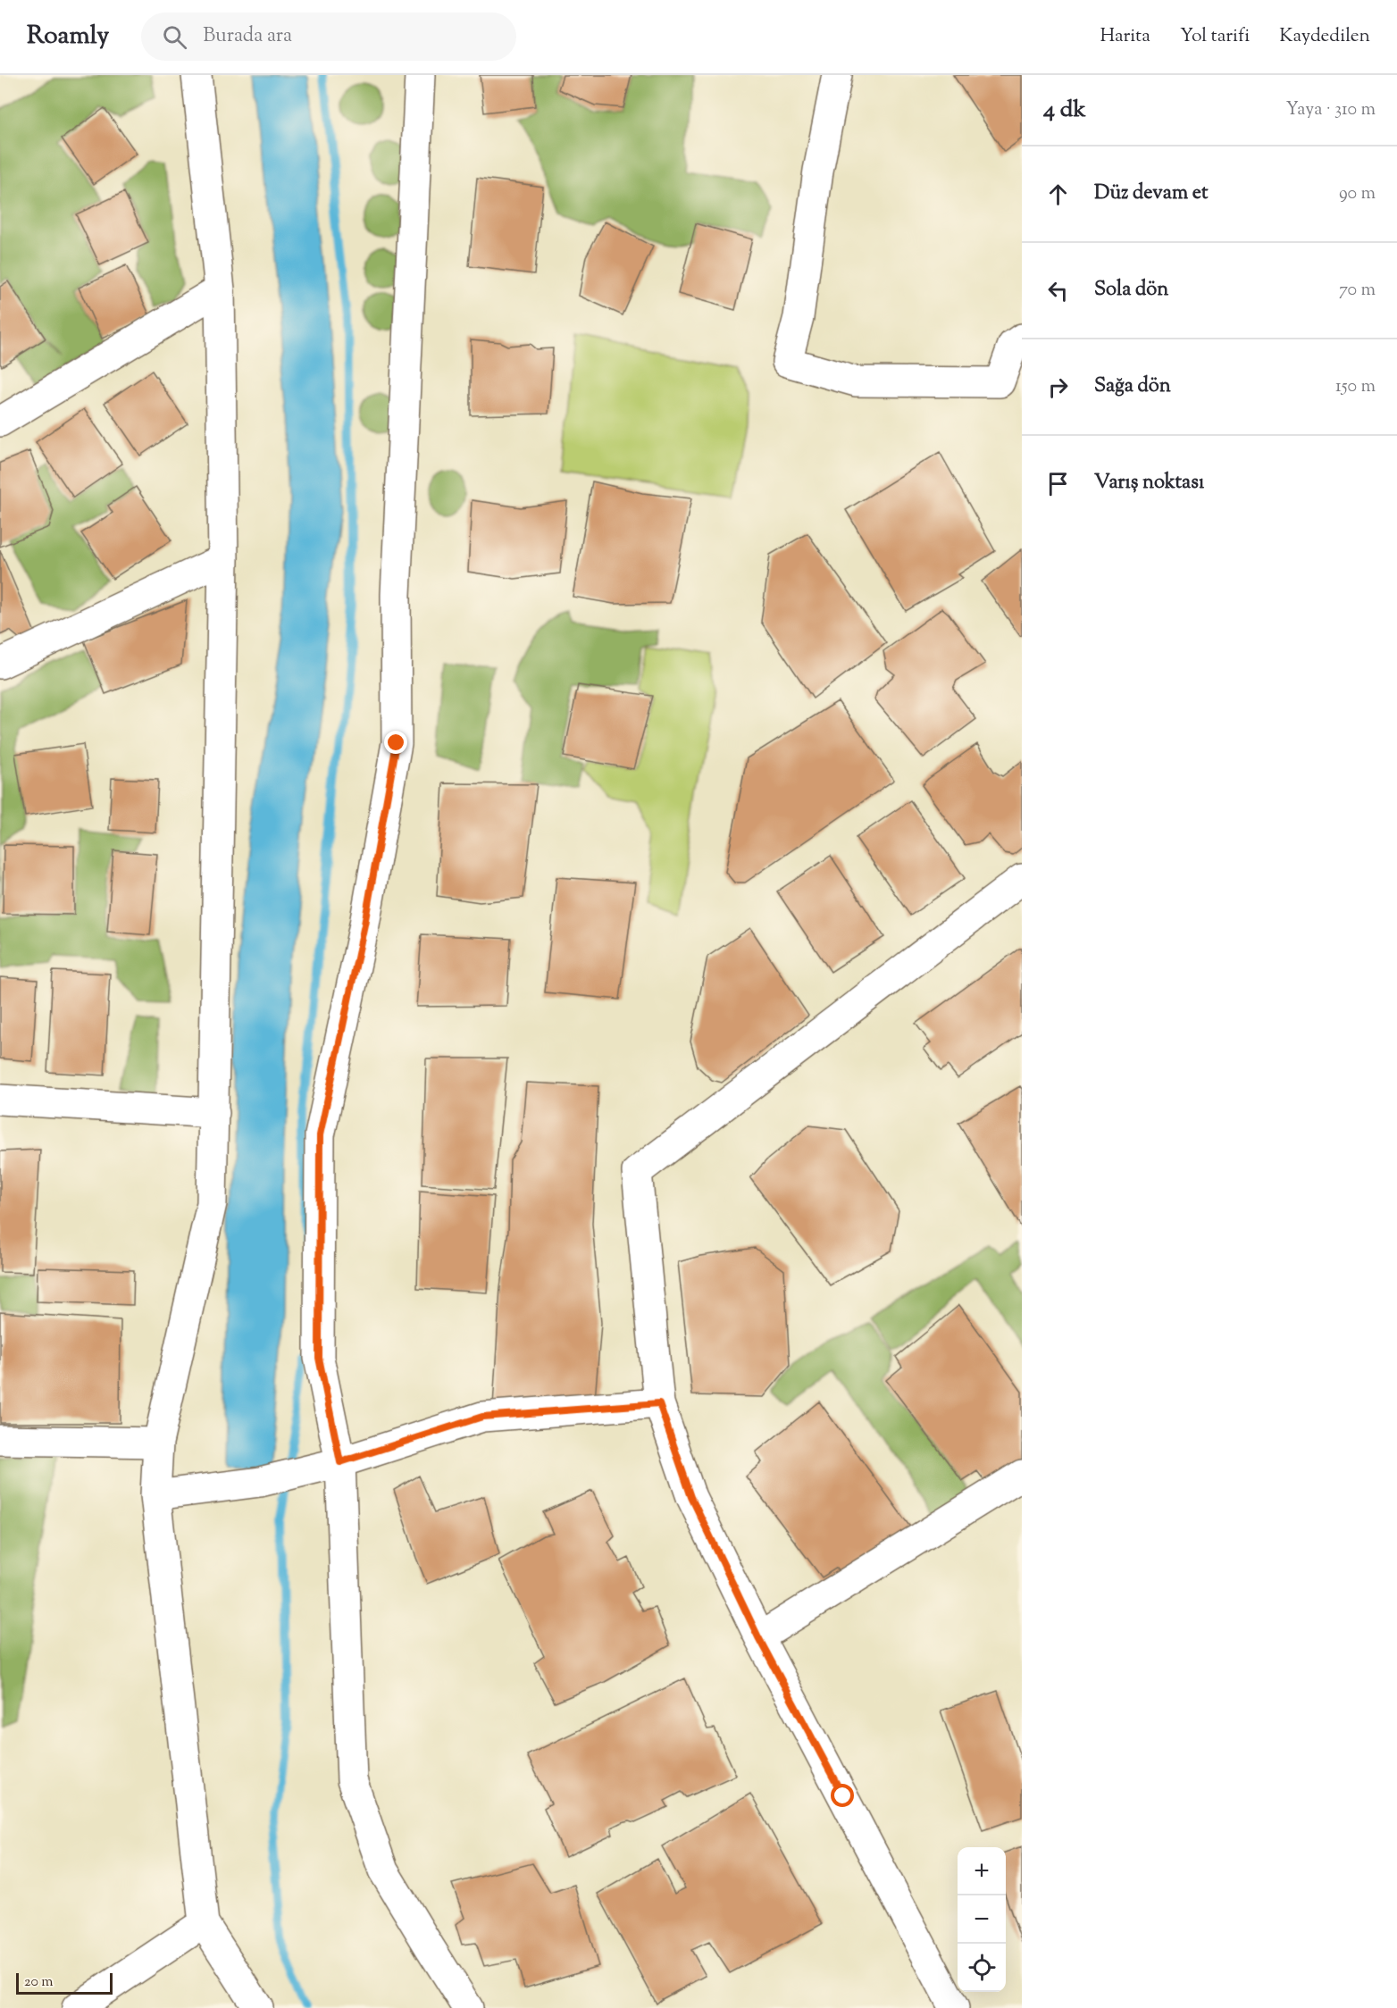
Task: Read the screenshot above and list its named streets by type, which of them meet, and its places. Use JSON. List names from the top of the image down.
{
  "scale_bar": "20 m",
  "page": {
    "header": "Roamly",
    "search": "Burada ara",
    "nav": ["Harita", "Yol tarifi", "Kaydedilen"],
    "heading": ["4 dk", "Yaya · 310 m"],
    "list": [
      ["Düz devam et", "90 m"],
      ["Sola dön", "70 m"],
      ["Sağa dön", "150 m"],
      "Varış noktası"
    ],
    "map_buttons": ["+", "−"],
    "scale": "20 m"
  }
}
